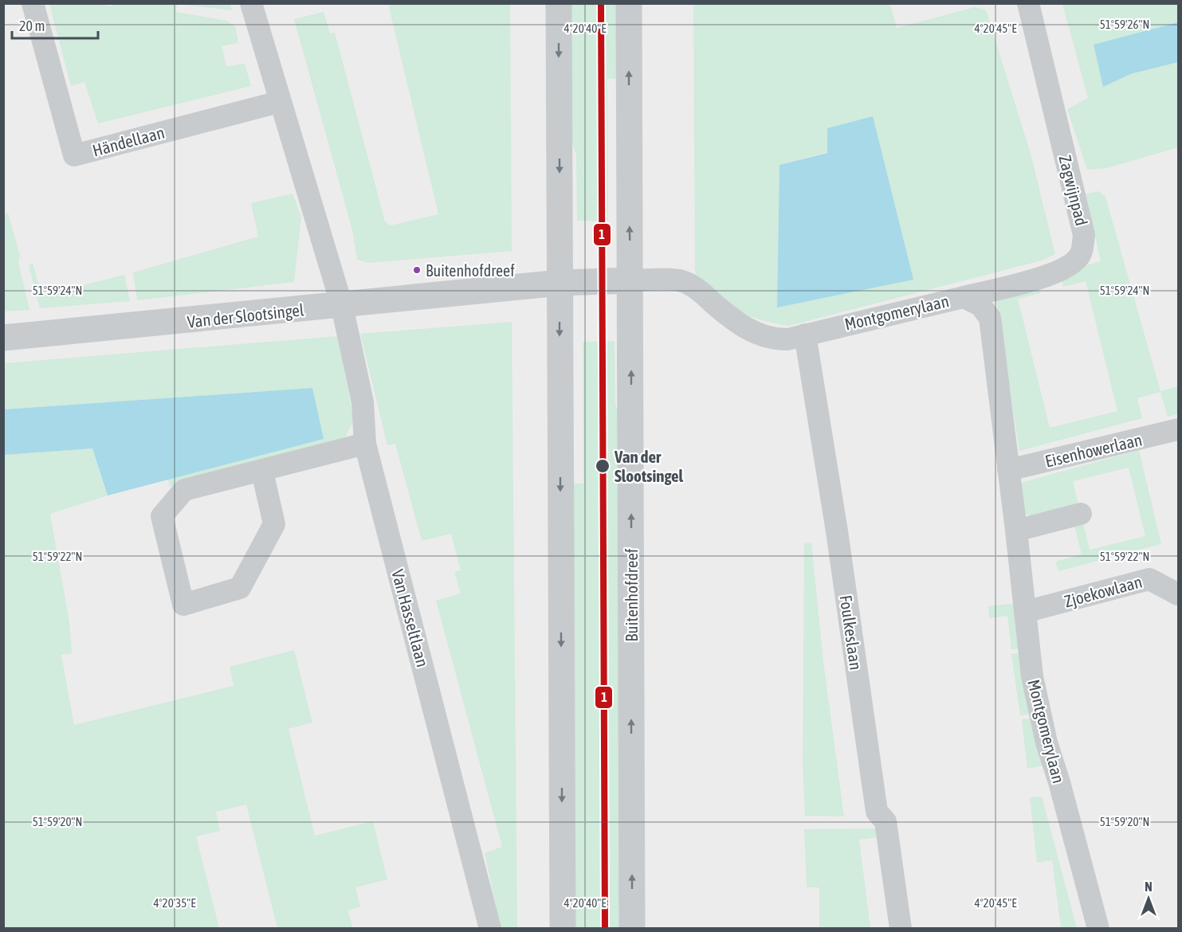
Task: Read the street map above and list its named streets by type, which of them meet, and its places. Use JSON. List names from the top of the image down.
{
  "streets": {
    "street": [
      "Händellaan",
      "Zagwijnpad",
      "Montgomerylaan",
      "Van der Slootsingel",
      "Eisenhowerlaan",
      "Zjoekowlaan",
      "Buitenhofdreef",
      "Van Hasseltlaan",
      "Foulkeslaan"
    ]
  },
  "crossings": [
    ["Zagwijnpad", "Montgomerylaan"],
    ["Montgomerylaan", "Van der Slootsingel"],
    ["Montgomerylaan", "Eisenhowerlaan"],
    ["Montgomerylaan", "Zjoekowlaan"],
    ["Montgomerylaan", "Buitenhofdreef"],
    ["Montgomerylaan", "Foulkeslaan"],
    ["Van der Slootsingel", "Buitenhofdreef"],
    ["Van der Slootsingel", "Van Hasseltlaan"]
  ],
  "places": ["Buitenhofdreef", "Van der Slootsingel"],
  "lines": ["transit line 1"],
  "scale_bar": "20 m",
  "north": "top",
  "coordinates": [
    "51°59'26\"N",
    "4°20'40\"E",
    "4°20'45\"E",
    "51°59'24\"N",
    "51°59'22\"N",
    "51°59'20\"N",
    "4°20'35\"E"
  ]
}
